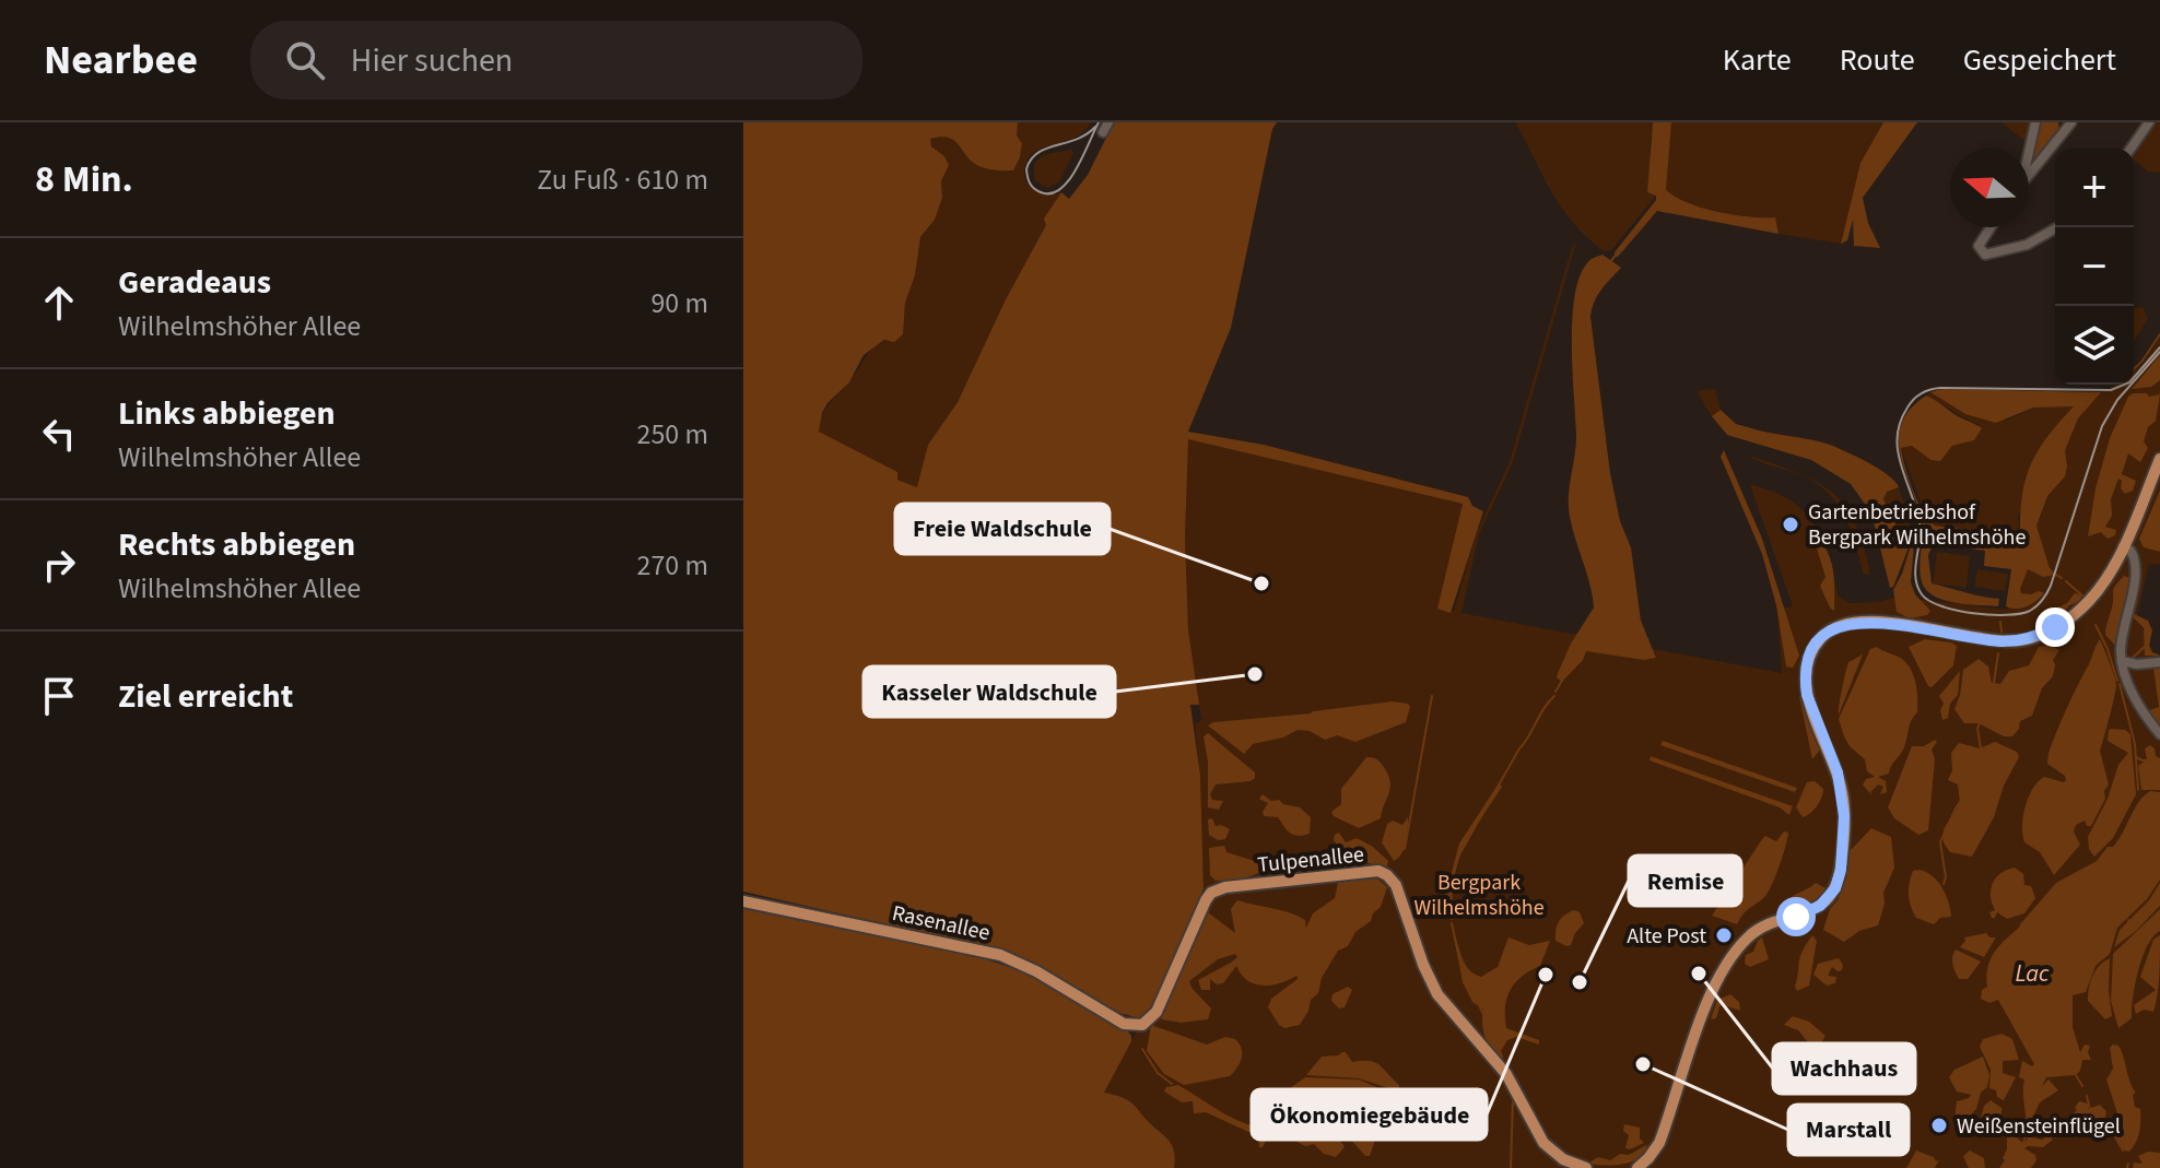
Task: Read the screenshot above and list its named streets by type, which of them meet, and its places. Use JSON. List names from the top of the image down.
{
  "streets": {
    "main road": ["Tulpenallee", "Rasenallee"]
  },
  "crossings": [
    ["Tulpenallee", "Rasenallee"]
  ],
  "water": ["Lac"],
  "parks": ["Bergpark Wilhelmshöhe"],
  "places": [
    "Gartenbetriebshof Bergpark Wilhelmshöhe",
    "Freie Waldschule",
    "Kasseler Waldschule",
    "Alte Post",
    "Wachhaus",
    "Ökonomiegebäude",
    "Remise",
    "Marstall",
    "Weißensteinflügel"
  ],
  "north": "left",
  "page": {
    "header": "Nearbee",
    "search": "Hier suchen",
    "nav": ["Karte", "Route", "Gespeichert"],
    "heading": ["8 Min.", "Zu Fuß · 610 m"],
    "map_buttons": ["+", "−"],
    "list": [
      ["Geradeaus", "Wilhelmshöher Allee", "90 m"],
      ["Links abbiegen", "Wilhelmshöher Allee", "250 m"],
      ["Rechts abbiegen", "Wilhelmshöher Allee", "270 m"],
      "Ziel erreicht"
    ]
  }
}
